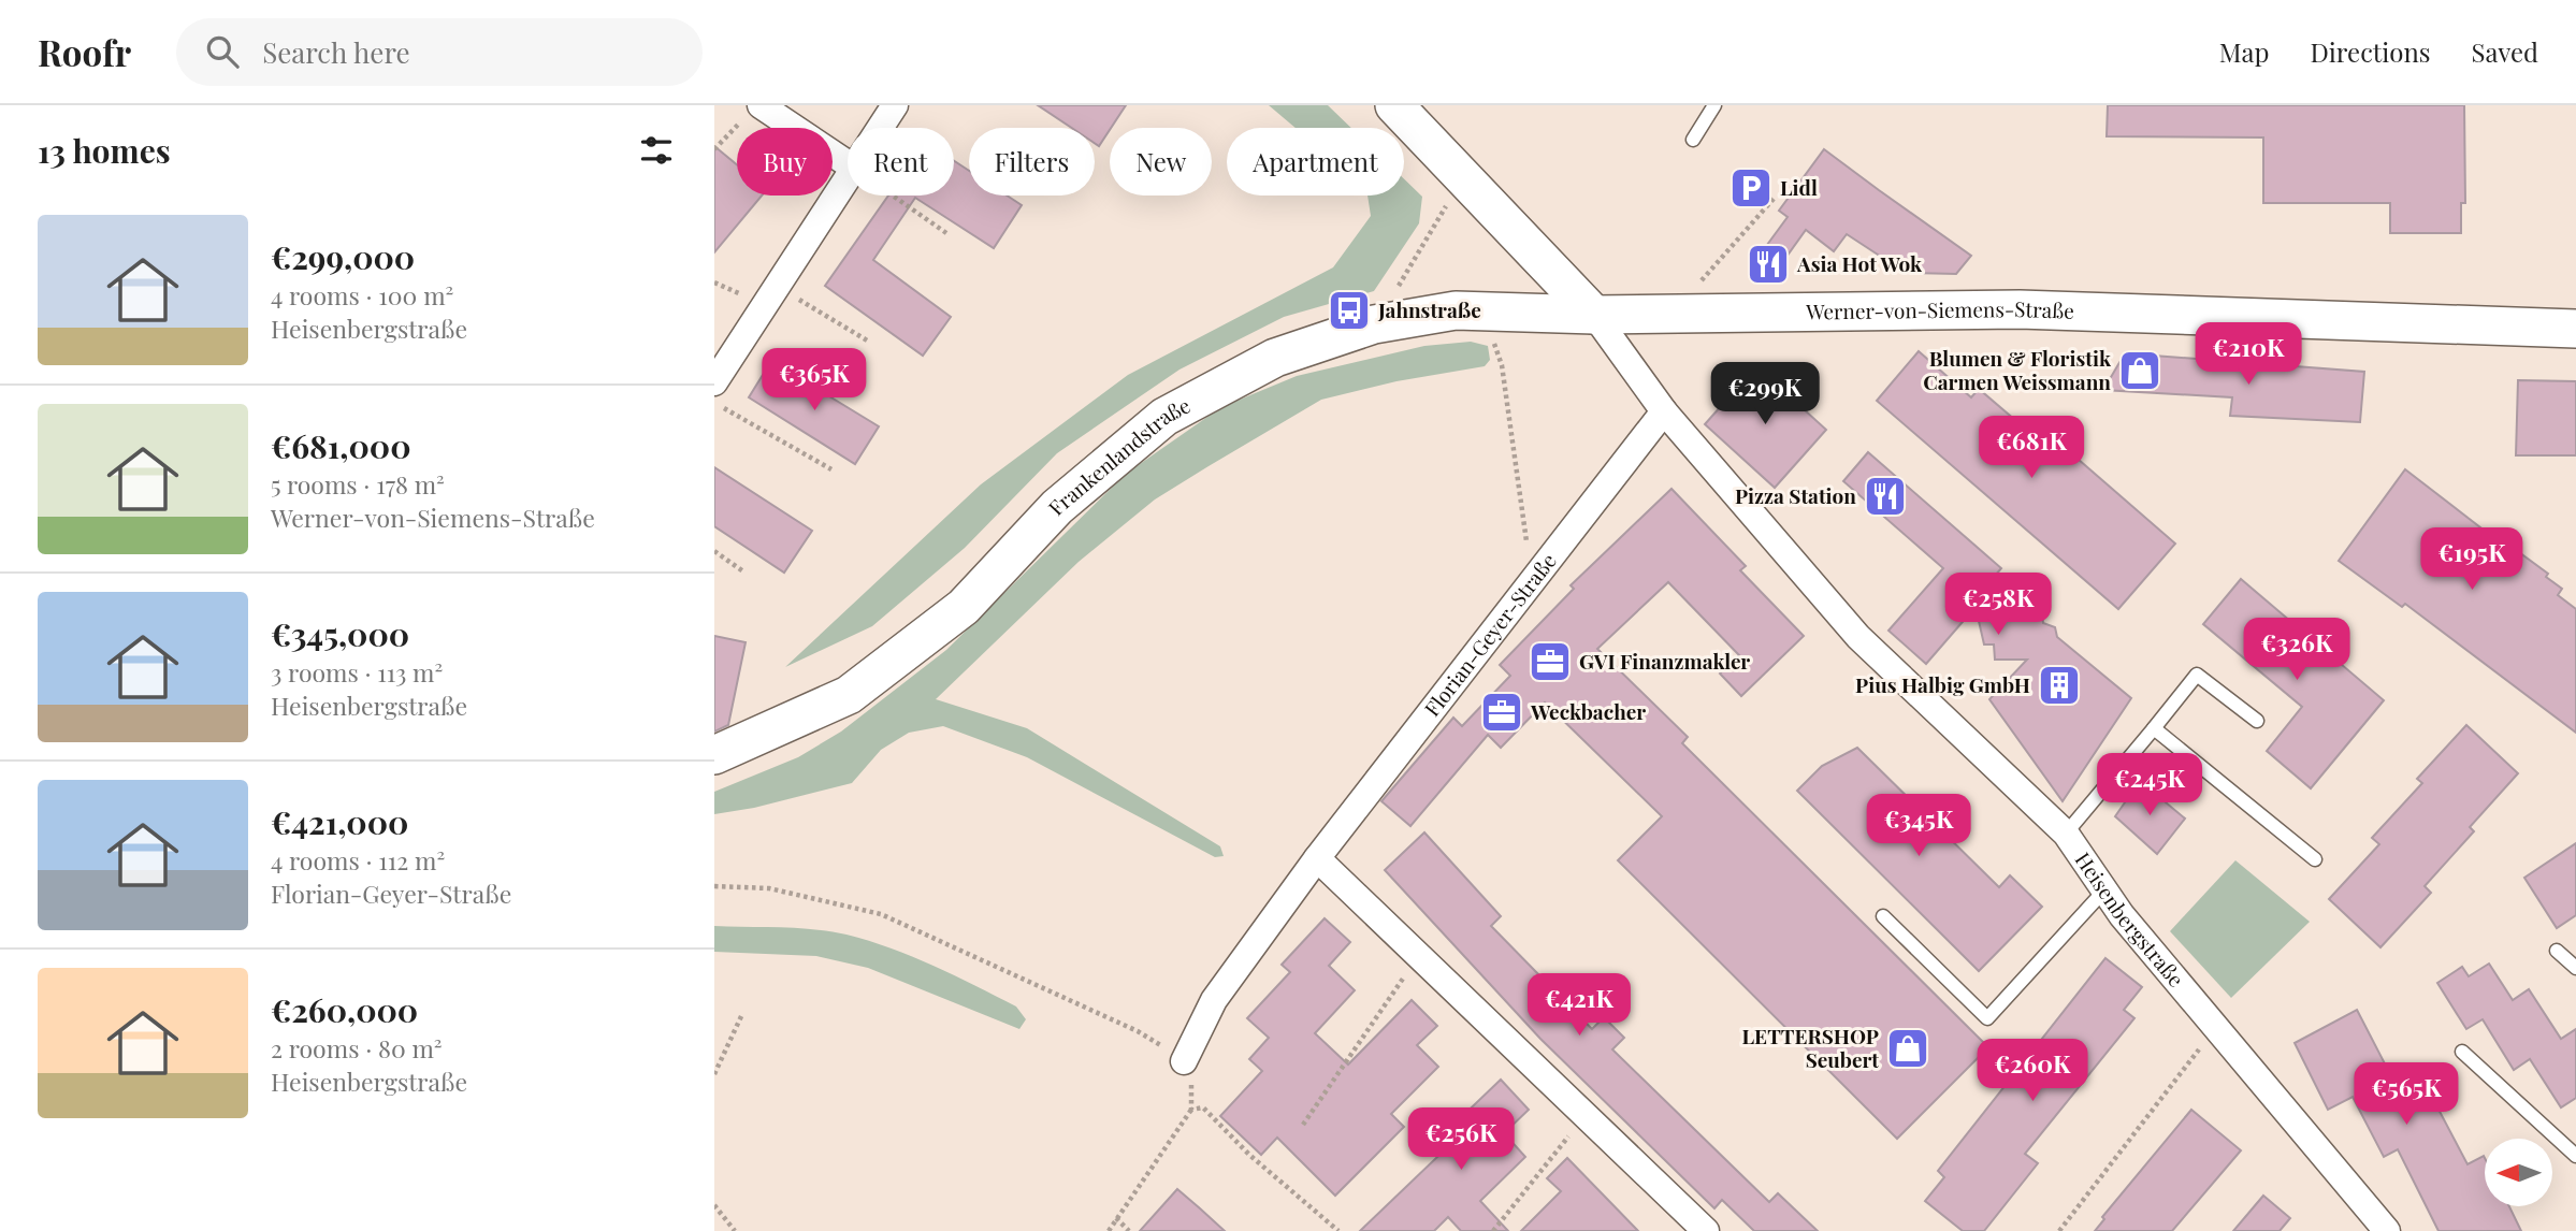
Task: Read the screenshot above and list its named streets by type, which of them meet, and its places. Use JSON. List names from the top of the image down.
{
  "streets": {
    "street": [
      "Werner-von-Siemens-Straße",
      "Frankenlandstraße",
      "Florian-Geyer-Straße",
      "Heisenbergstraße"
    ]
  },
  "crossings": [
    ["Werner-von-Siemens-Straße", "Frankenlandstraße"],
    ["Werner-von-Siemens-Straße", "Heisenbergstraße"],
    ["Frankenlandstraße", "Heisenbergstraße"],
    ["Florian-Geyer-Straße", "Heisenbergstraße"]
  ],
  "places": {
    "parking": ["Lidl"],
    "restaurant": ["Asia Hot Wok", "Pizza Station"],
    "bus stop": ["Jahnstraße"],
    "shop": ["Blumen & Floristik Carmen Weissmann", "LETTERSHOP Seubert"],
    "office": ["GVI Finanzmakler", "Weckbacher"],
    "building": ["Pius Halbig GmbH"]
  },
  "north": "left",
  "page": {
    "header": "Roofr",
    "search": "Search here",
    "nav": ["Map", "Directions", "Saved"],
    "heading": "13 homes",
    "chip": [
      "Buy",
      "Rent",
      "Filters",
      "New",
      "Apartment"
    ],
    "list": [
      {
        "name": "€299,000",
        "note": "4 rooms · 100 m² · Heisenbergstraße"
      },
      {
        "name": "€681,000",
        "note": "5 rooms · 178 m² · Werner-von-Siemens-Straße"
      },
      {
        "name": "€345,000",
        "note": "3 rooms · 113 m² · Heisenbergstraße"
      },
      {
        "name": "€421,000",
        "note": "4 rooms · 112 m² · Florian-Geyer-Straße"
      },
      {
        "name": "€260,000",
        "note": "2 rooms · 80 m² · Heisenbergstraße"
      }
    ],
    "price": [
      "€210K",
      "€365K",
      "€299K",
      "€681K",
      "€195K",
      "€258K",
      "€326K",
      "€245K",
      "€345K",
      "€421K",
      "€260K",
      "€565K",
      "€256K"
    ]
  }
}
